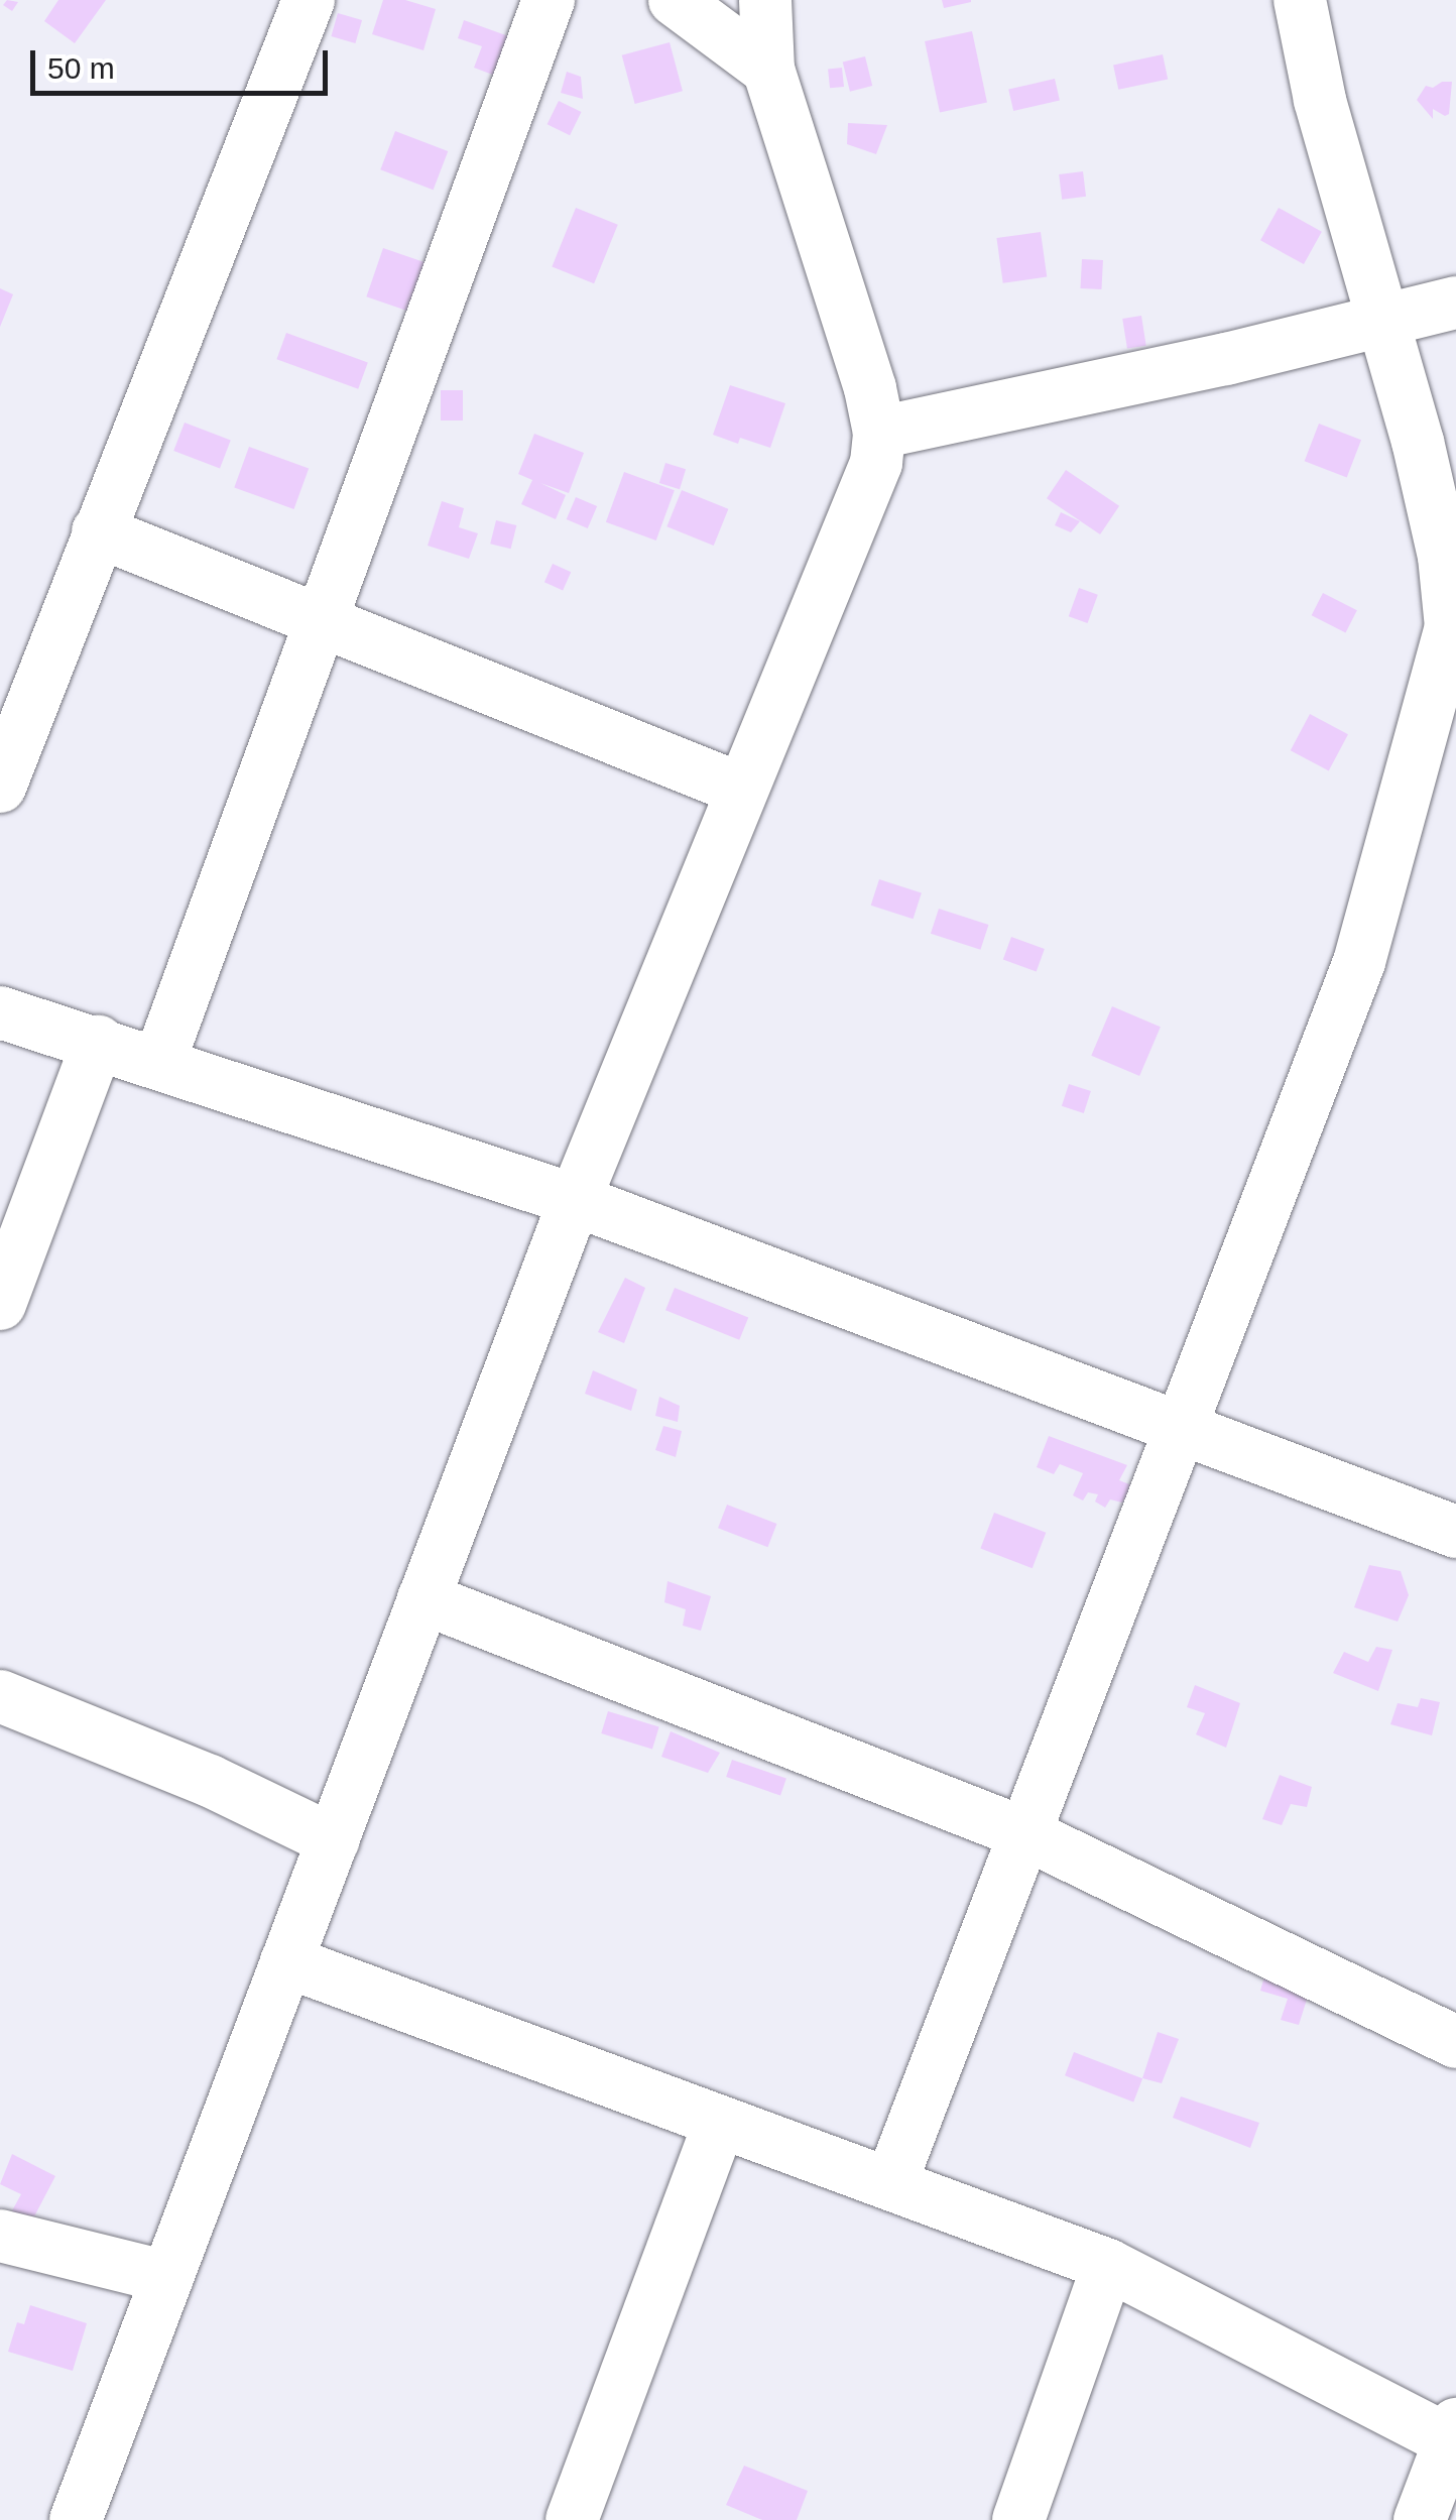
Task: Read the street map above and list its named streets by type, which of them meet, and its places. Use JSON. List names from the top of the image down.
{
  "scale_bar": "50 m"
}
